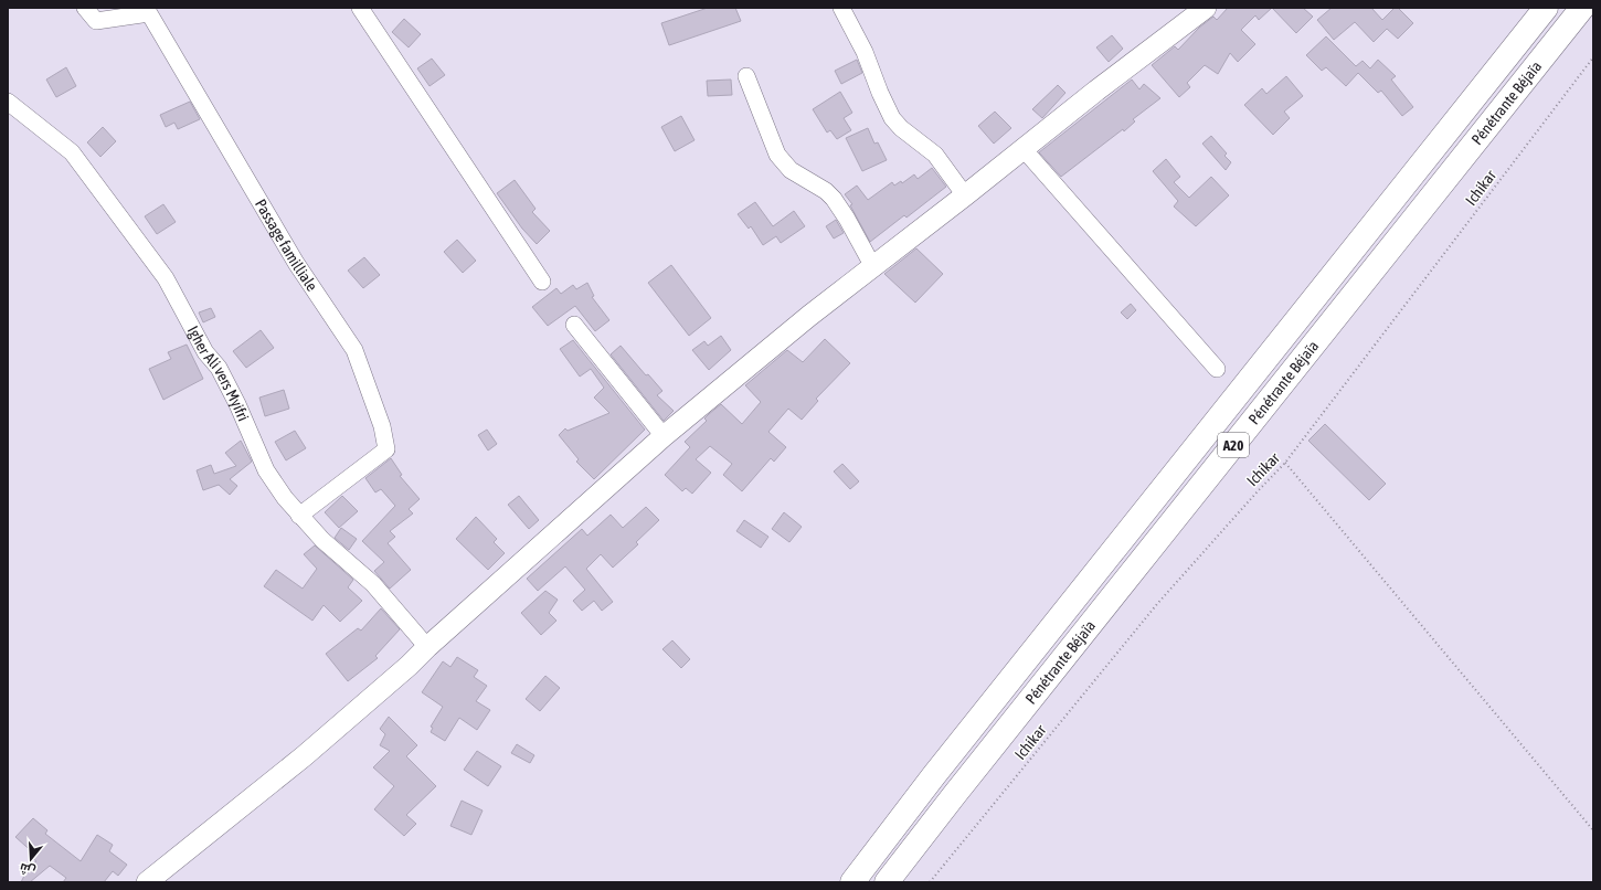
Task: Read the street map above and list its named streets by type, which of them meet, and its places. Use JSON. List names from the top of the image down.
{
  "streets": {
    "highway": ["Pénétrante Béjaïa", "A20"],
    "street": ["Passage familliale", "Igher Ali vers Myifri"],
    "path": ["Ichikar"]
  },
  "crossings": [
    ["Passage familliale", "Igher Ali vers Myifri"]
  ],
  "north": "bottom"
}
